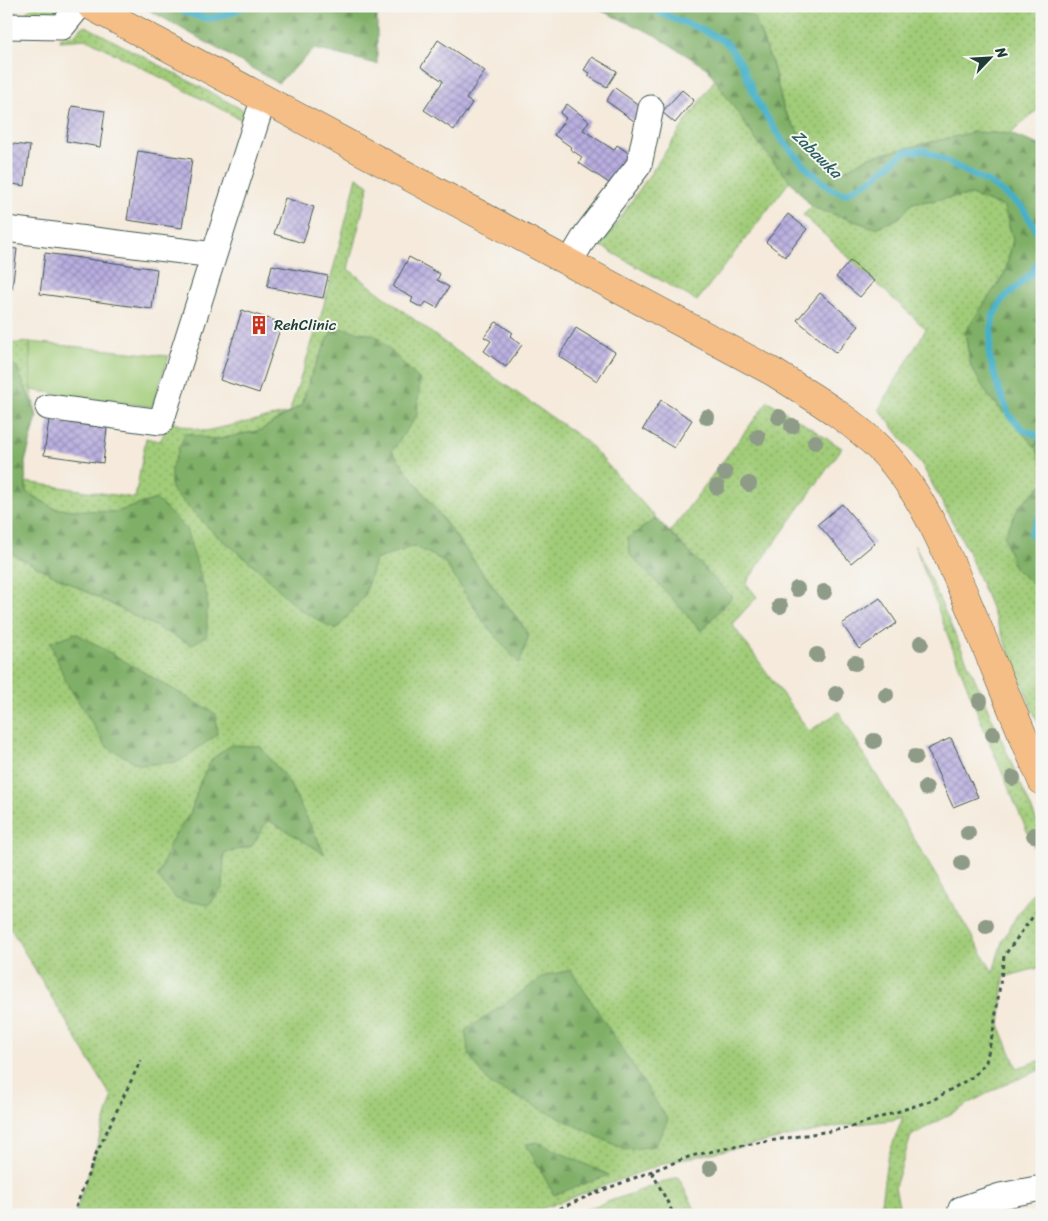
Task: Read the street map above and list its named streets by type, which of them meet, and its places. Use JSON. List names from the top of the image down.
{
  "water": ["Zabawka"],
  "places": {
    "building": ["RehClinic"]
  },
  "north": "top right"
}
